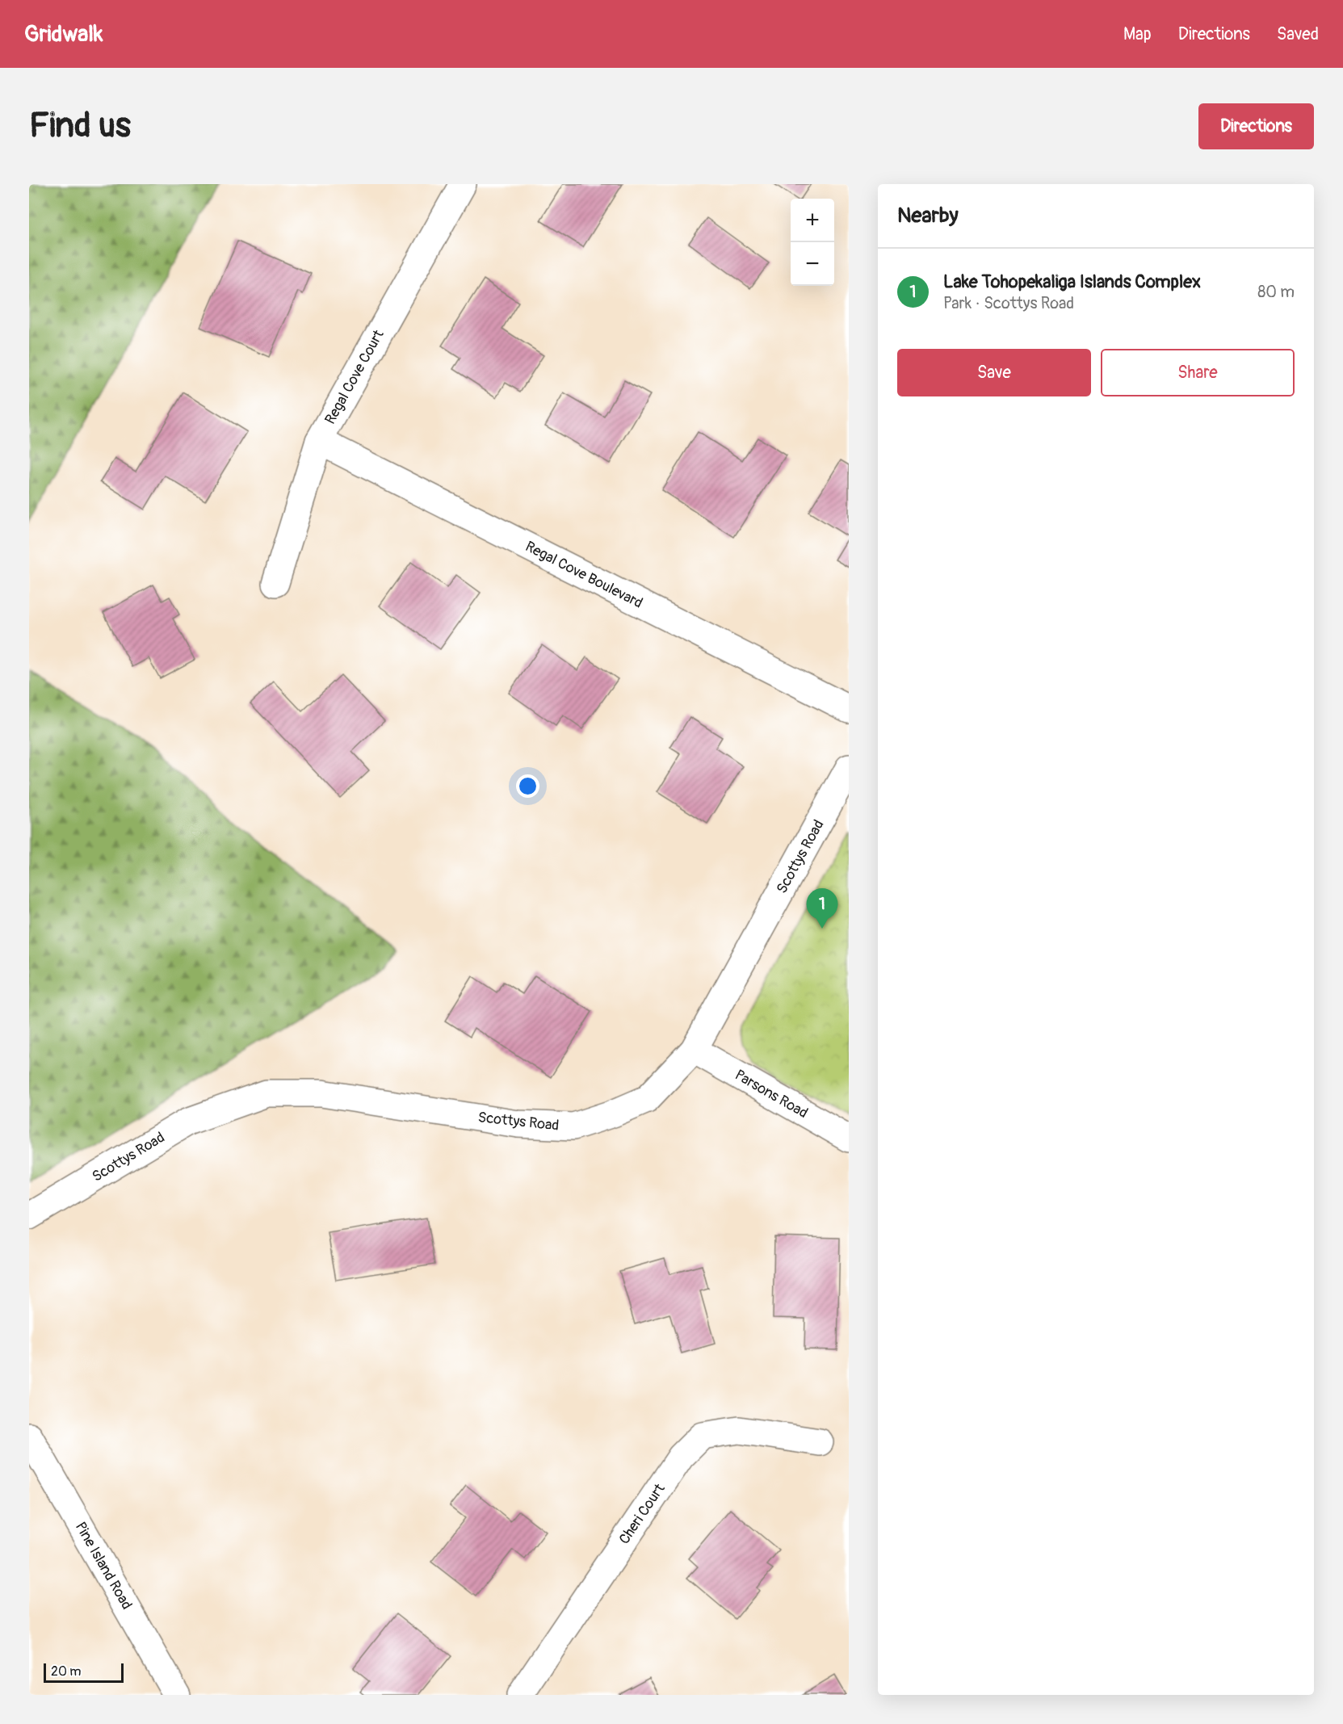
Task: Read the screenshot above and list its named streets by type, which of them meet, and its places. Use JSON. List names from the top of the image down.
{
  "streets": {
    "street": [
      "Regal Cove Court",
      "Regal Cove Boulevard",
      "Scottys Road",
      "Parsons Road",
      "Cheri Court",
      "Pine Island Road"
    ]
  },
  "crossings": [
    ["Regal Cove Court", "Regal Cove Boulevard"],
    ["Scottys Road", "Parsons Road"]
  ],
  "scale_bar": "20 m",
  "page": {
    "header": "Gridwalk",
    "nav": ["Map", "Directions", "Saved"],
    "buttons": [
      "Directions",
      ["Save", "Share"]
    ],
    "title": "Find us",
    "heading": "Nearby",
    "map_buttons": ["+", "−"],
    "list": [
      {
        "mark": "1",
        "name": "Lake Tohopekaliga Islands Complex",
        "note": "Park · Scottys Road",
        "value": "80 m"
      }
    ],
    "pins": "1",
    "scale": "20 m"
  }
}
